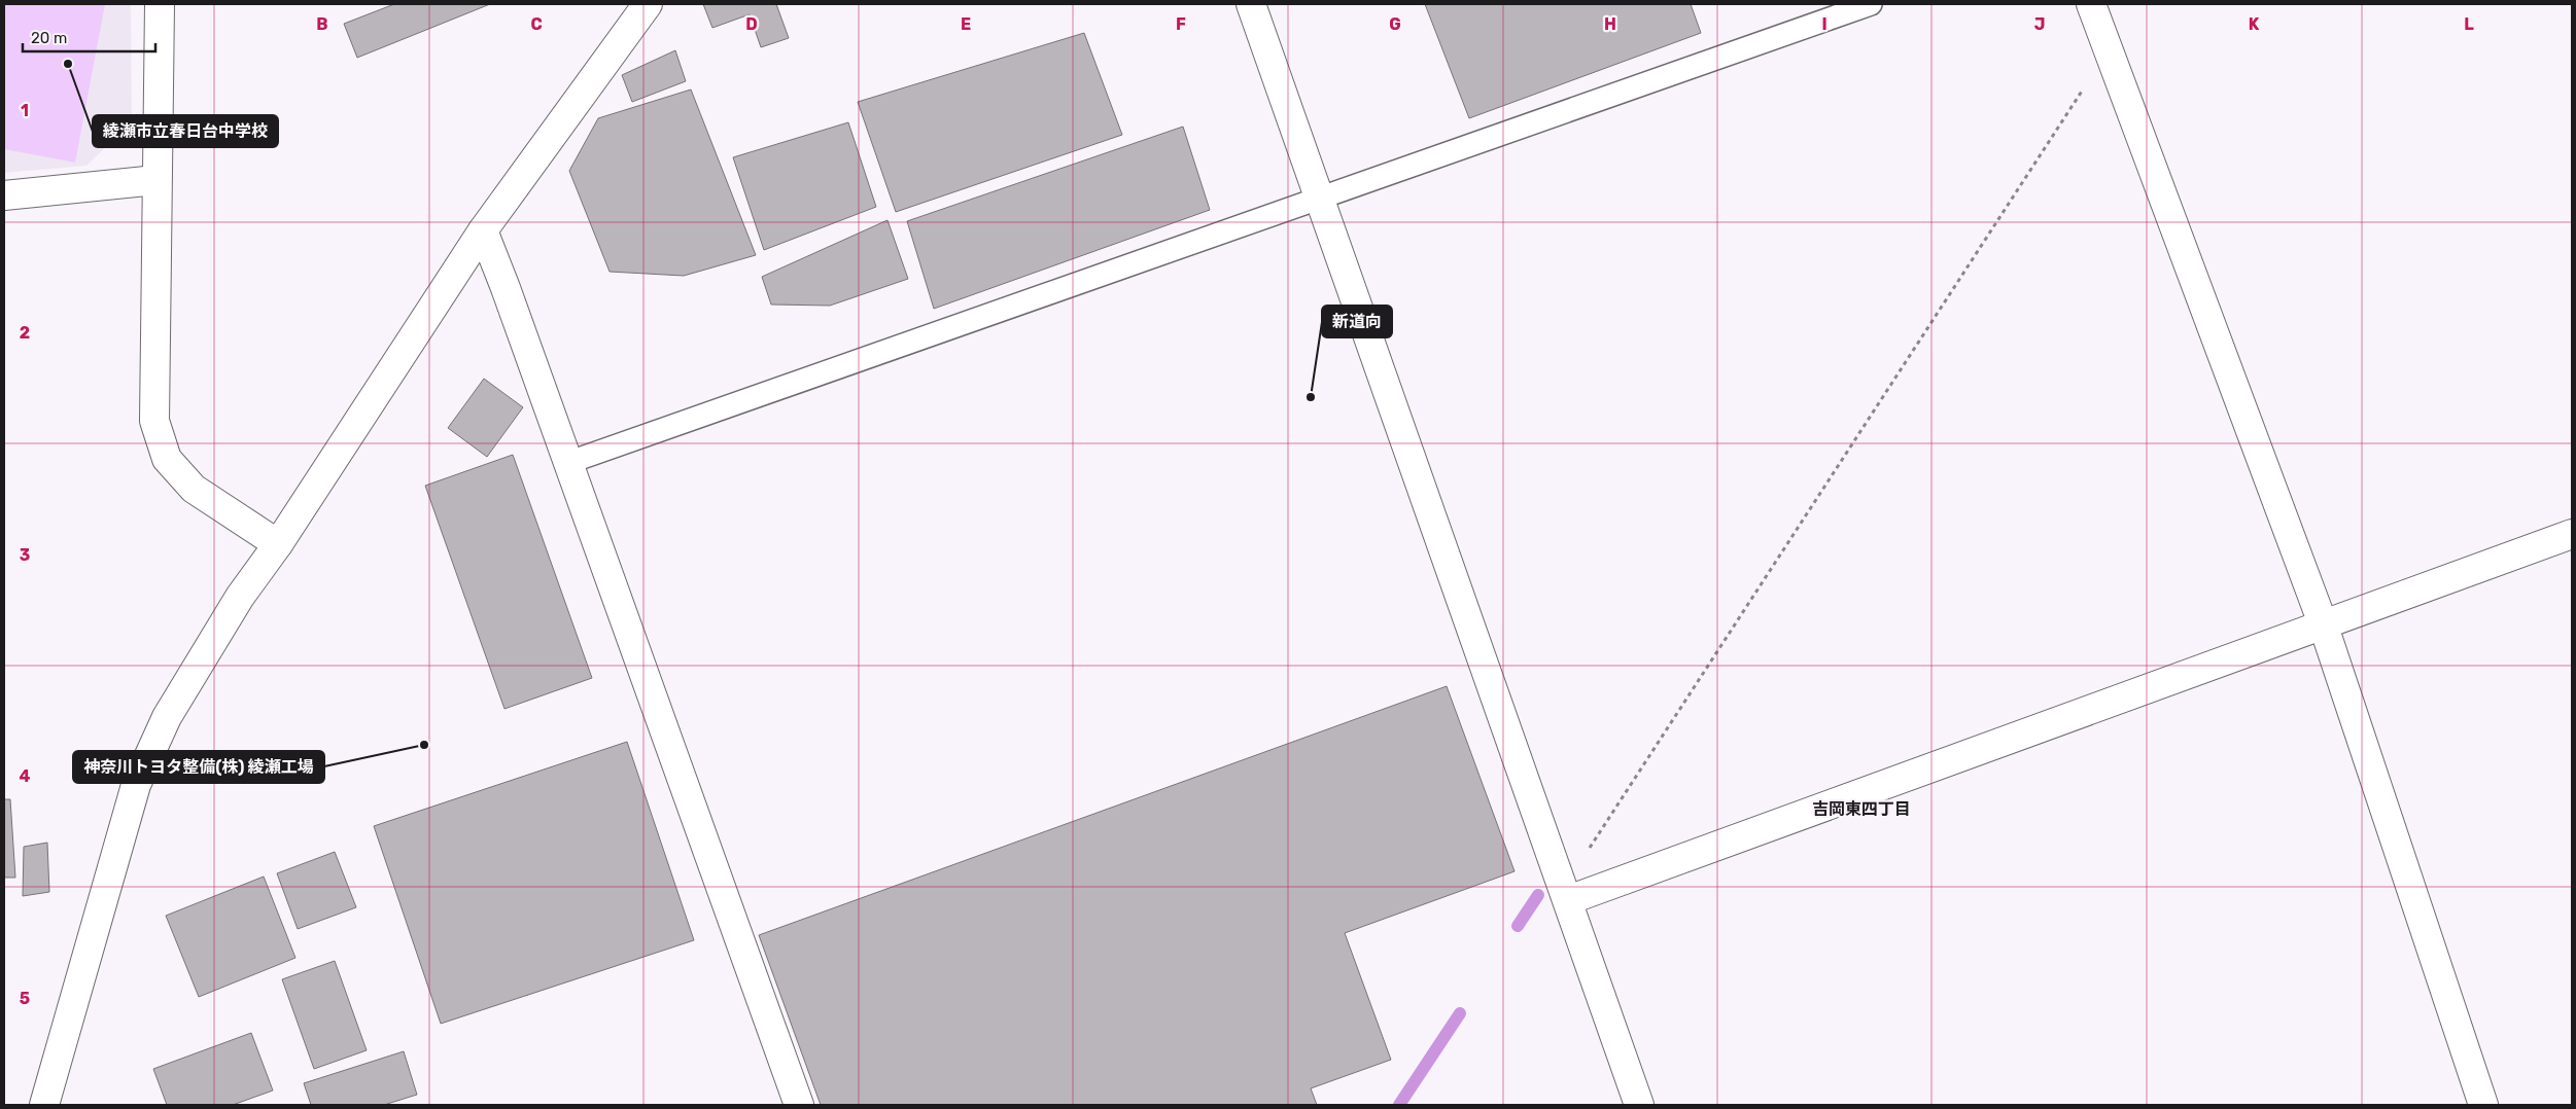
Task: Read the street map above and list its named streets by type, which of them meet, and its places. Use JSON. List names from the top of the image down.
{
  "districts": ["吉岡東四丁目"],
  "places": ["綾瀬市立春日台中学校", "新道向", "神奈川トヨタ整備(株) 綾瀬工場"],
  "scale_bar": "20 m",
  "grid": {
    "columns": [
      "B",
      "C",
      "D",
      "E",
      "F",
      "G",
      "H",
      "I",
      "J",
      "K",
      "L"
    ],
    "rows": [
      "1",
      "2",
      "3",
      "4",
      "5"
    ]
  }
}
